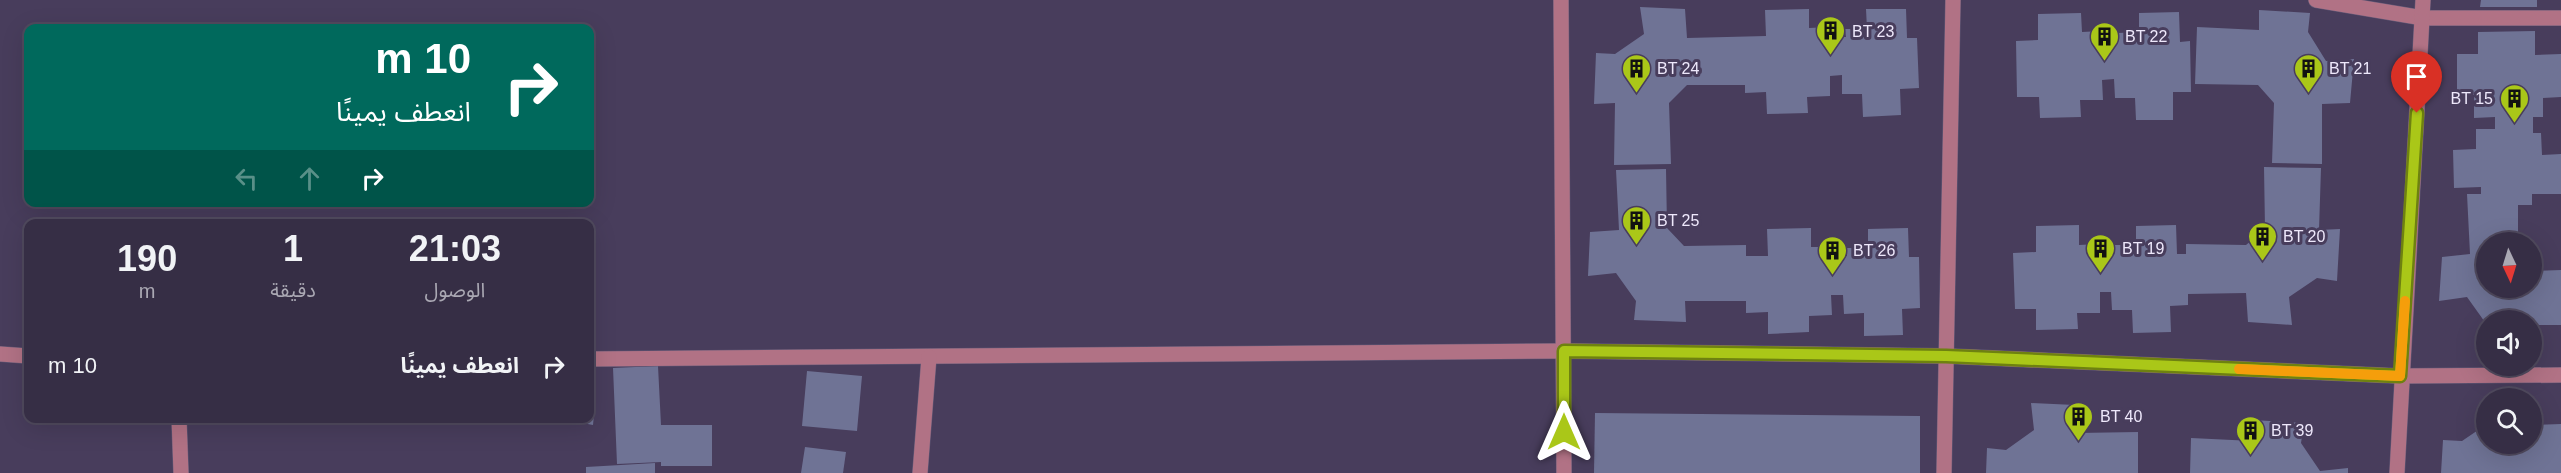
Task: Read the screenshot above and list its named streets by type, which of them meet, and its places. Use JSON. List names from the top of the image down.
{
  "places": {
    "building": [
      "BT 23",
      "BT 22",
      "BT 24",
      "BT 21",
      "BT 15",
      "BT 25",
      "BT 20",
      "BT 19",
      "BT 26",
      "BT 40",
      "BT 39"
    ]
  },
  "north": "bottom",
  "page": {
    "turn": ["10 m", "انعطف يمينًا"],
    "eta": [
      "21:03",
      "الوصول",
      "1",
      "دقيقة",
      "190",
      "m"
    ],
    "list": [
      {
        "name": "انعطف يمينًا",
        "value": "10 m"
      }
    ]
  }
}
